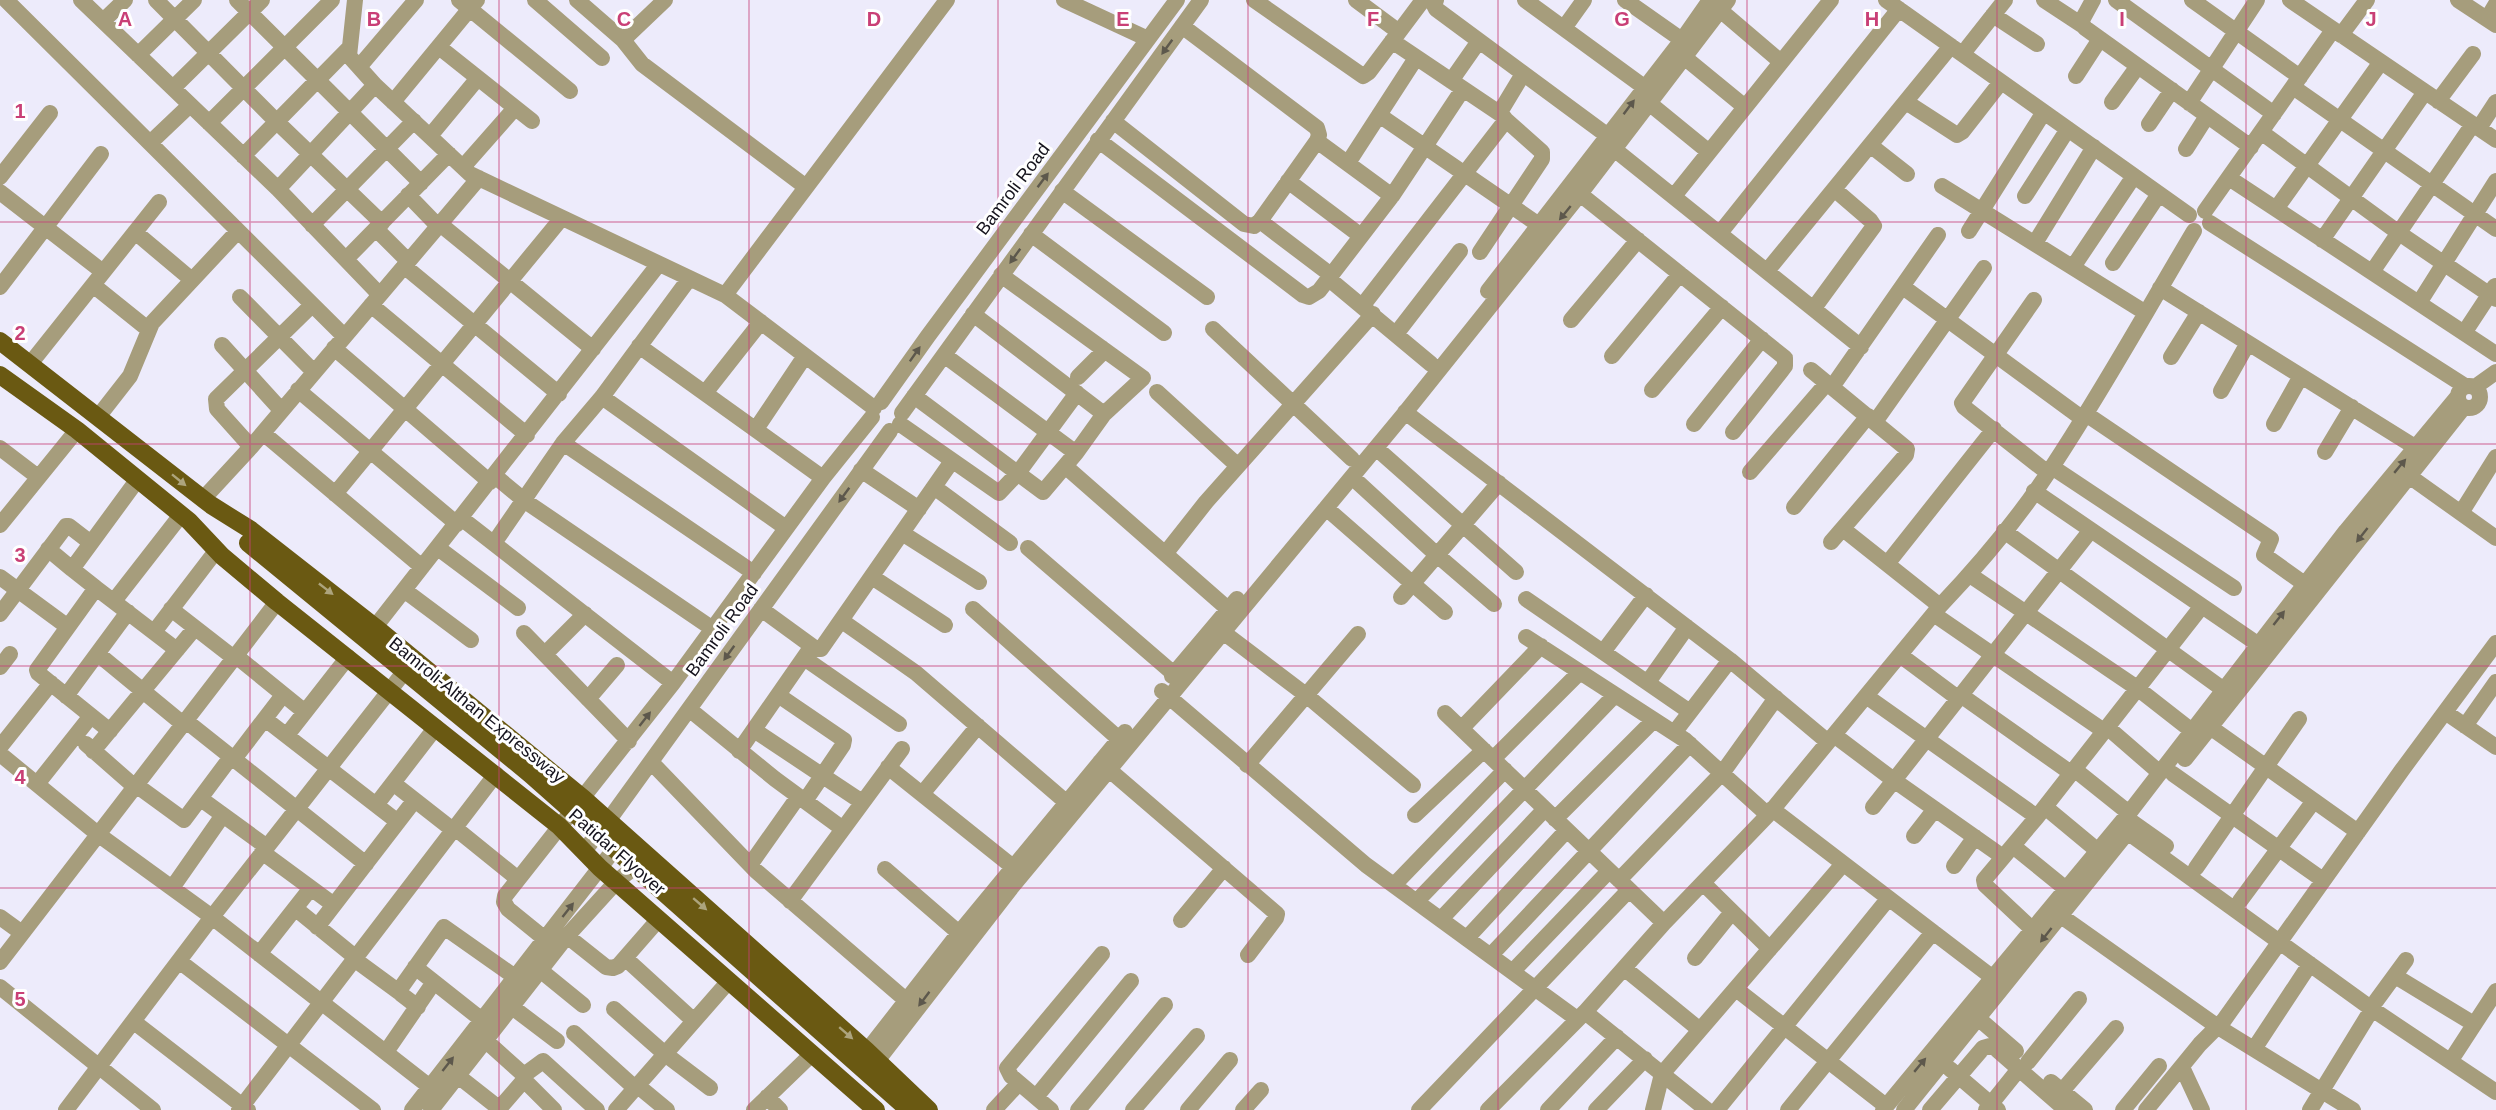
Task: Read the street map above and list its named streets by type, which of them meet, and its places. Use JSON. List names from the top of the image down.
{
  "streets": {
    "main road": ["Bamroli-Althan Expressway", "Patidar Flyover"],
    "street": ["Bamroli Road"]
  },
  "crossings": [
    ["Bamroli Road", "Bamroli-Althan Expressway"],
    ["Bamroli-Althan Expressway", "Patidar Flyover"]
  ],
  "grid": {
    "columns": [
      "A",
      "B",
      "C",
      "D",
      "E",
      "F",
      "G",
      "H",
      "I",
      "J"
    ],
    "rows": [
      "1",
      "2",
      "3",
      "4",
      "5"
    ]
  }
}
